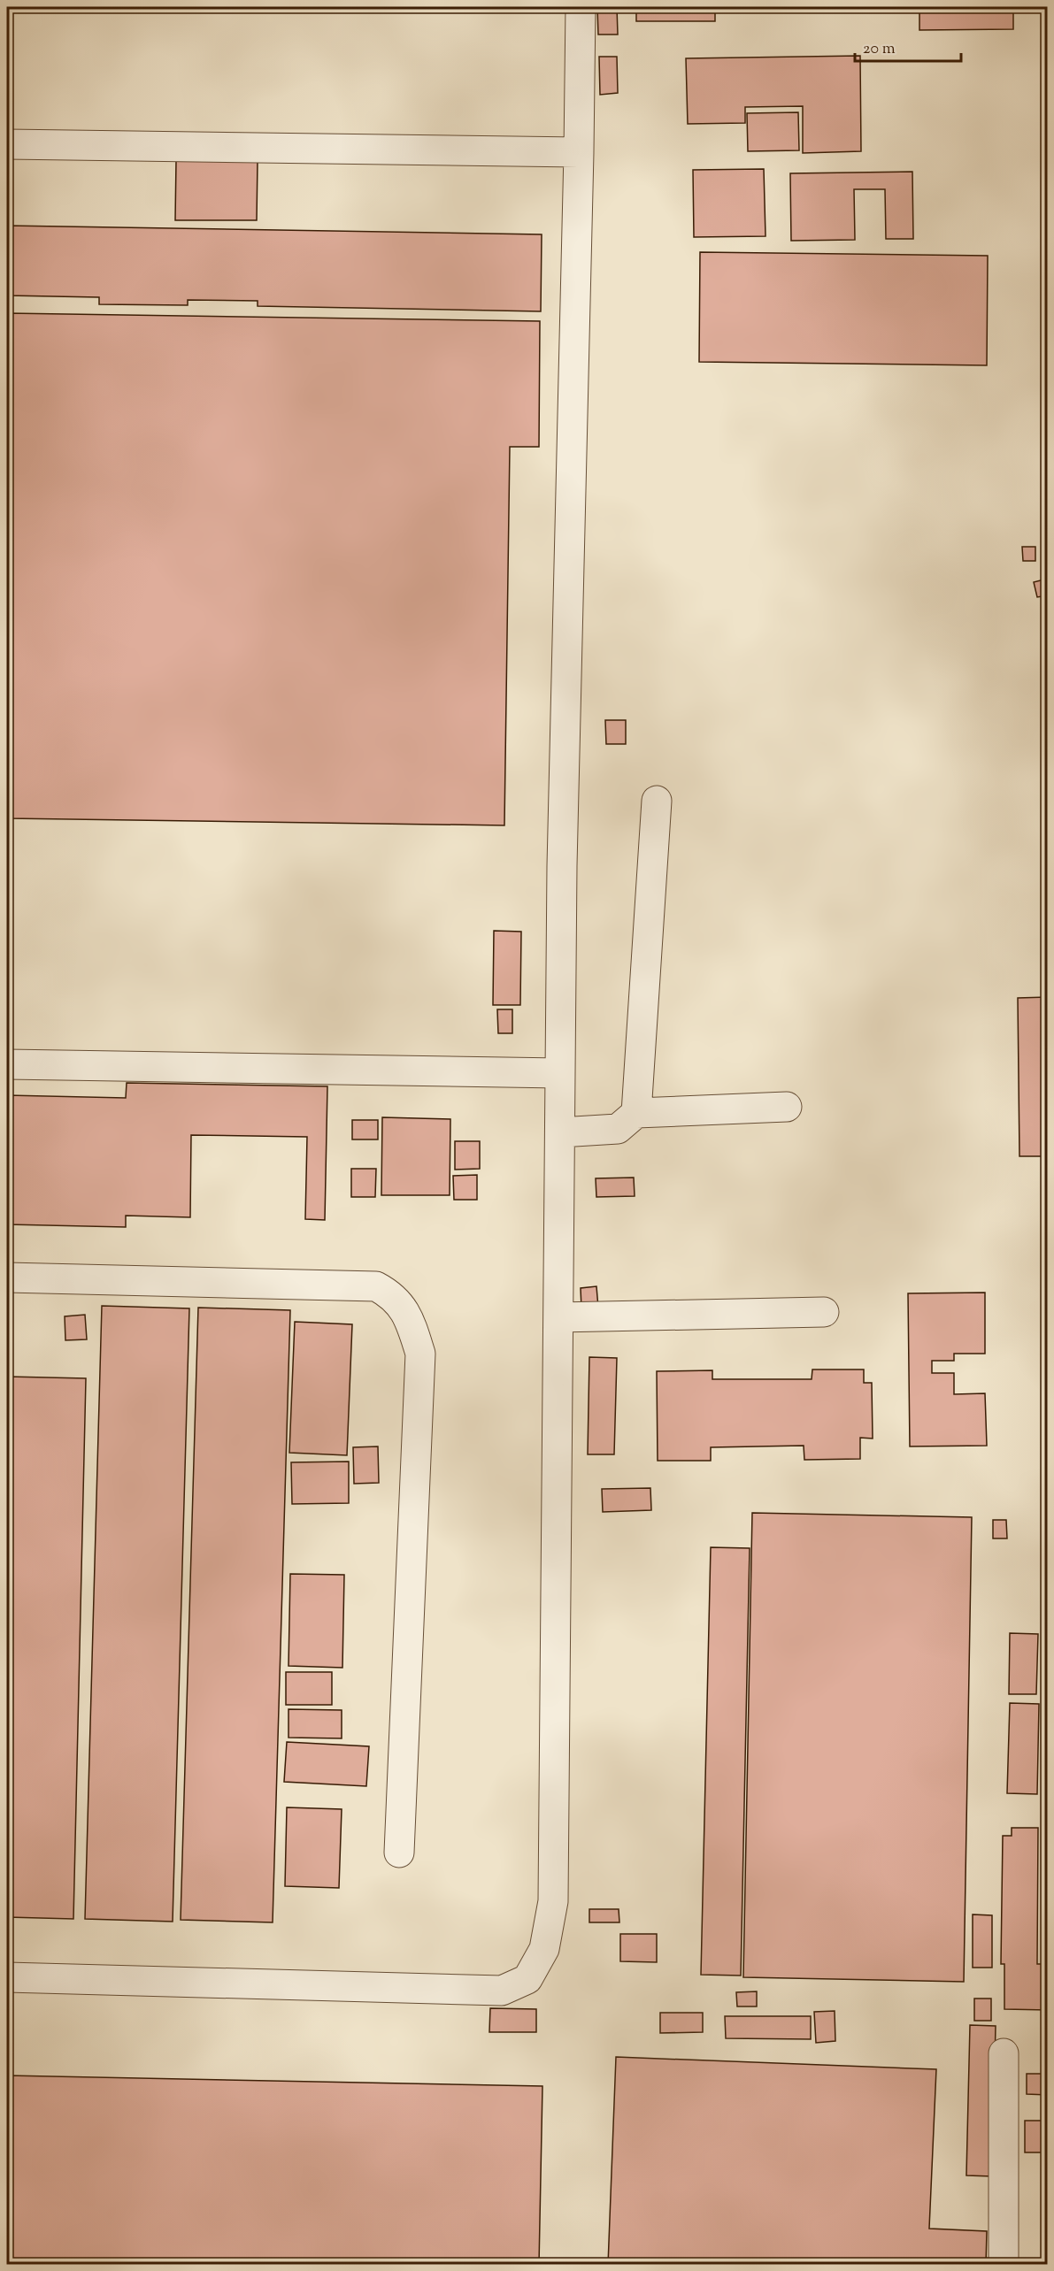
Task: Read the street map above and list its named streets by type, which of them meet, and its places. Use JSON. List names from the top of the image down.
{
  "scale_bar": "20 m"
}
